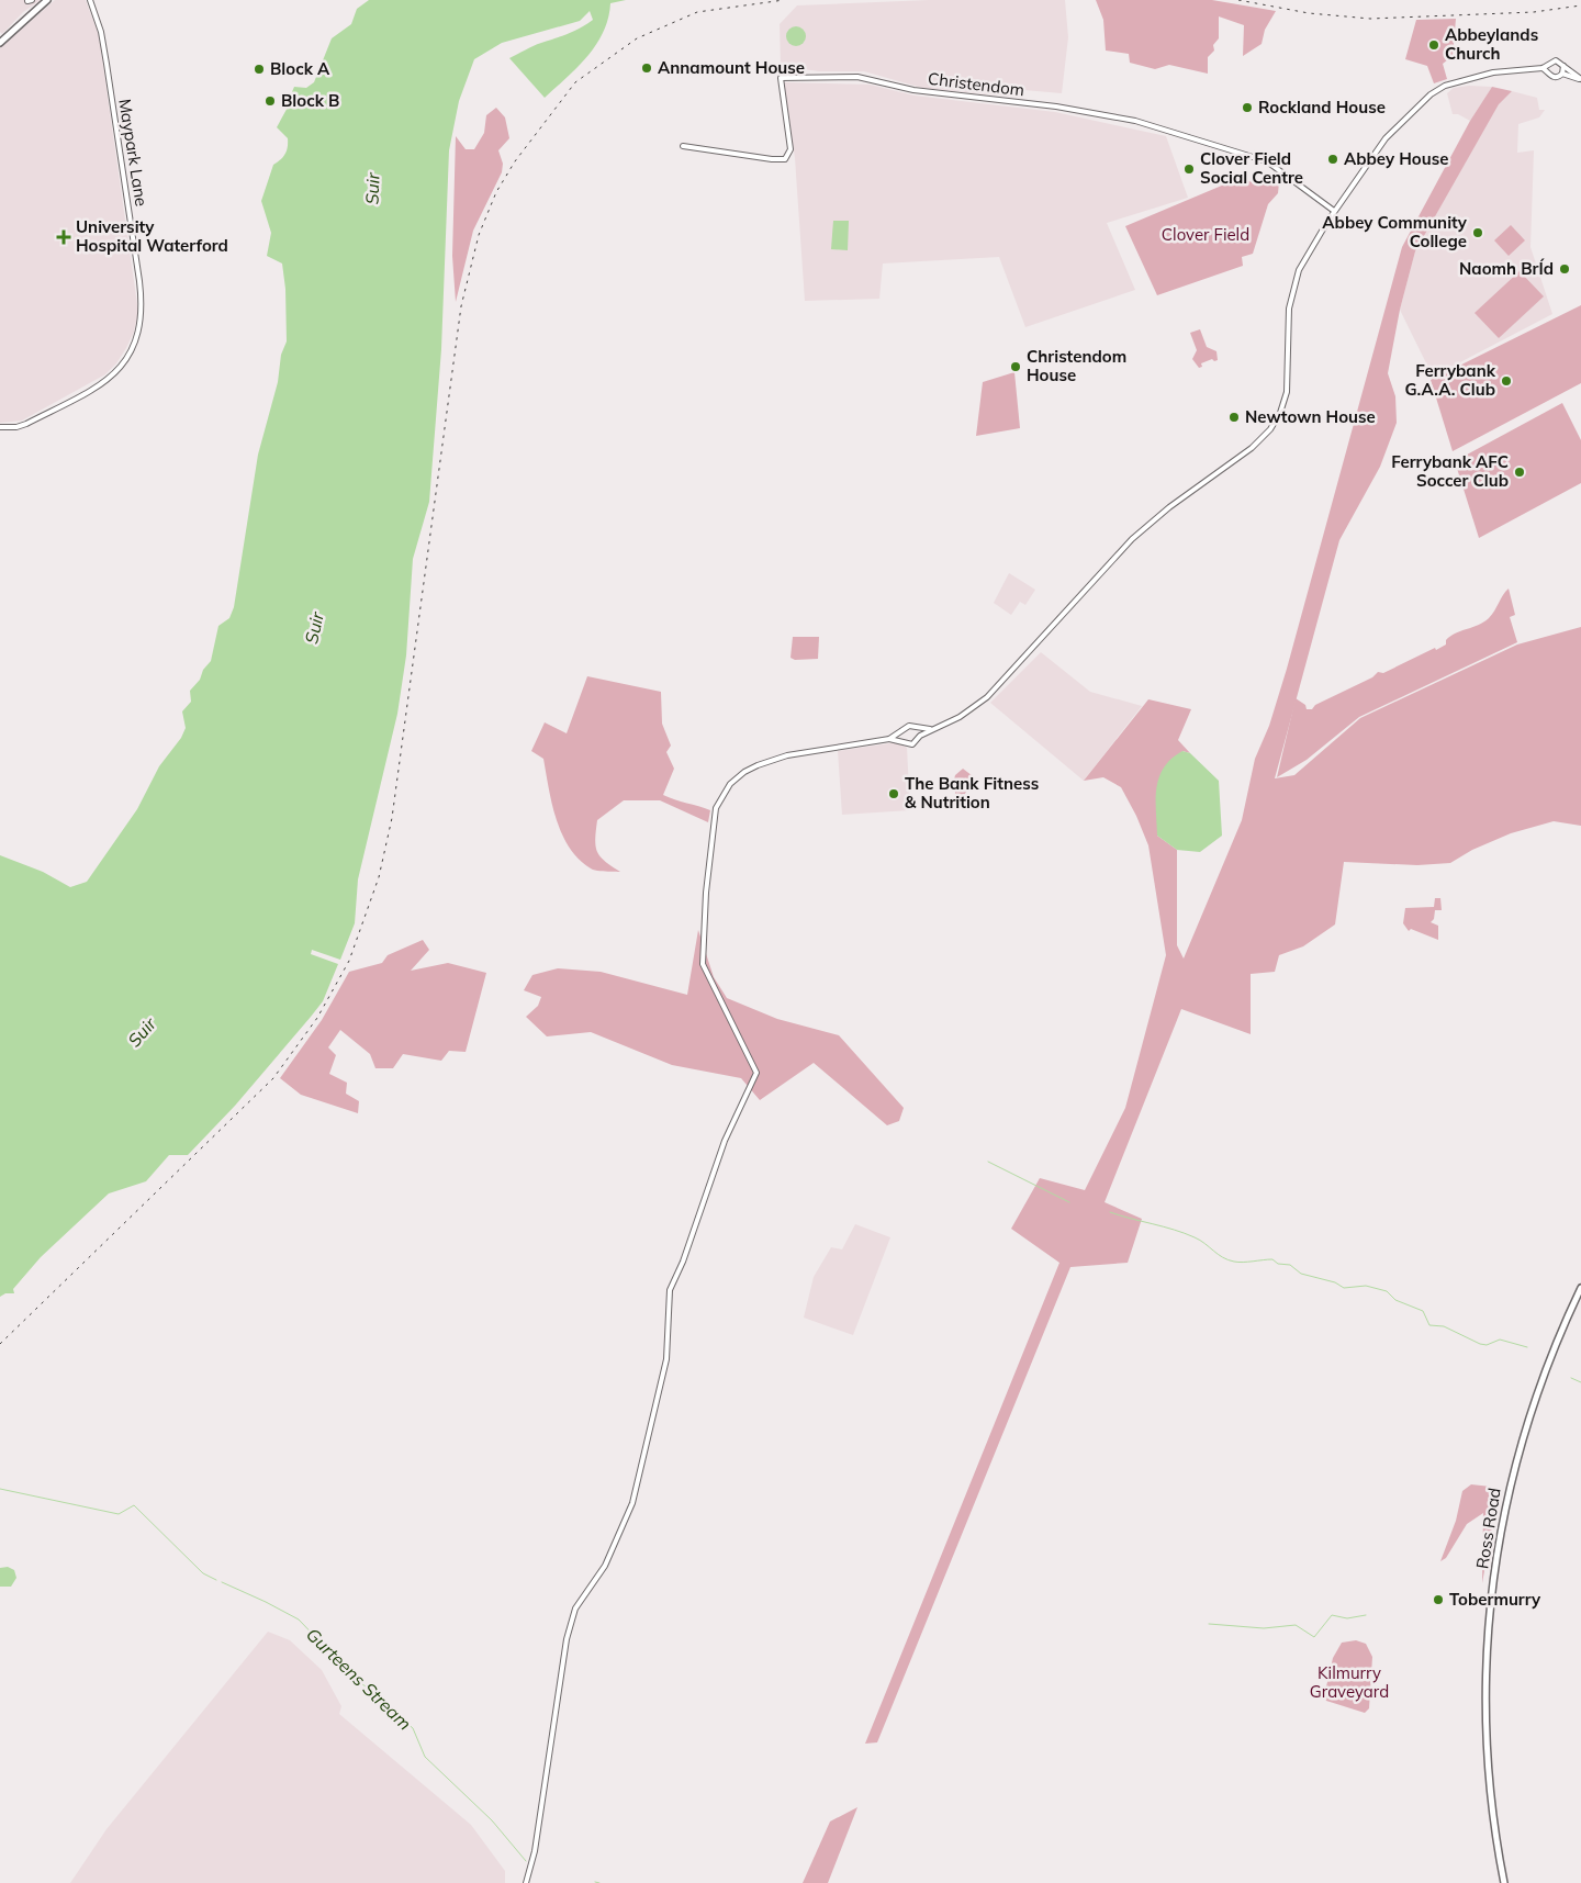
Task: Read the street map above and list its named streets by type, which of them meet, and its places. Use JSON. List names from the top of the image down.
{
  "streets": {
    "main road": ["Ross Road"],
    "street": ["Christendom", "Maypark Lane"]
  },
  "water": ["Suir", "Gurteens Stream"],
  "parks": ["Clover Field", "Kilmurry Graveyard"],
  "places": {
    "other": [
      "Abbeylands Church",
      "Annamount House",
      "Block A",
      "Block B",
      "Rockland House",
      "Abbey House",
      "Clover Field Social Centre",
      "Abbey Community College",
      "Naomh BrÍd",
      "Christendom House",
      "Ferrybank G.A.A. Club",
      "Newtown House",
      "Ferrybank AFC Soccer Club",
      "The Bank Fitness & Nutrition",
      "Tobermurry"
    ],
    "health": ["University Hospital Waterford"]
  }
}
